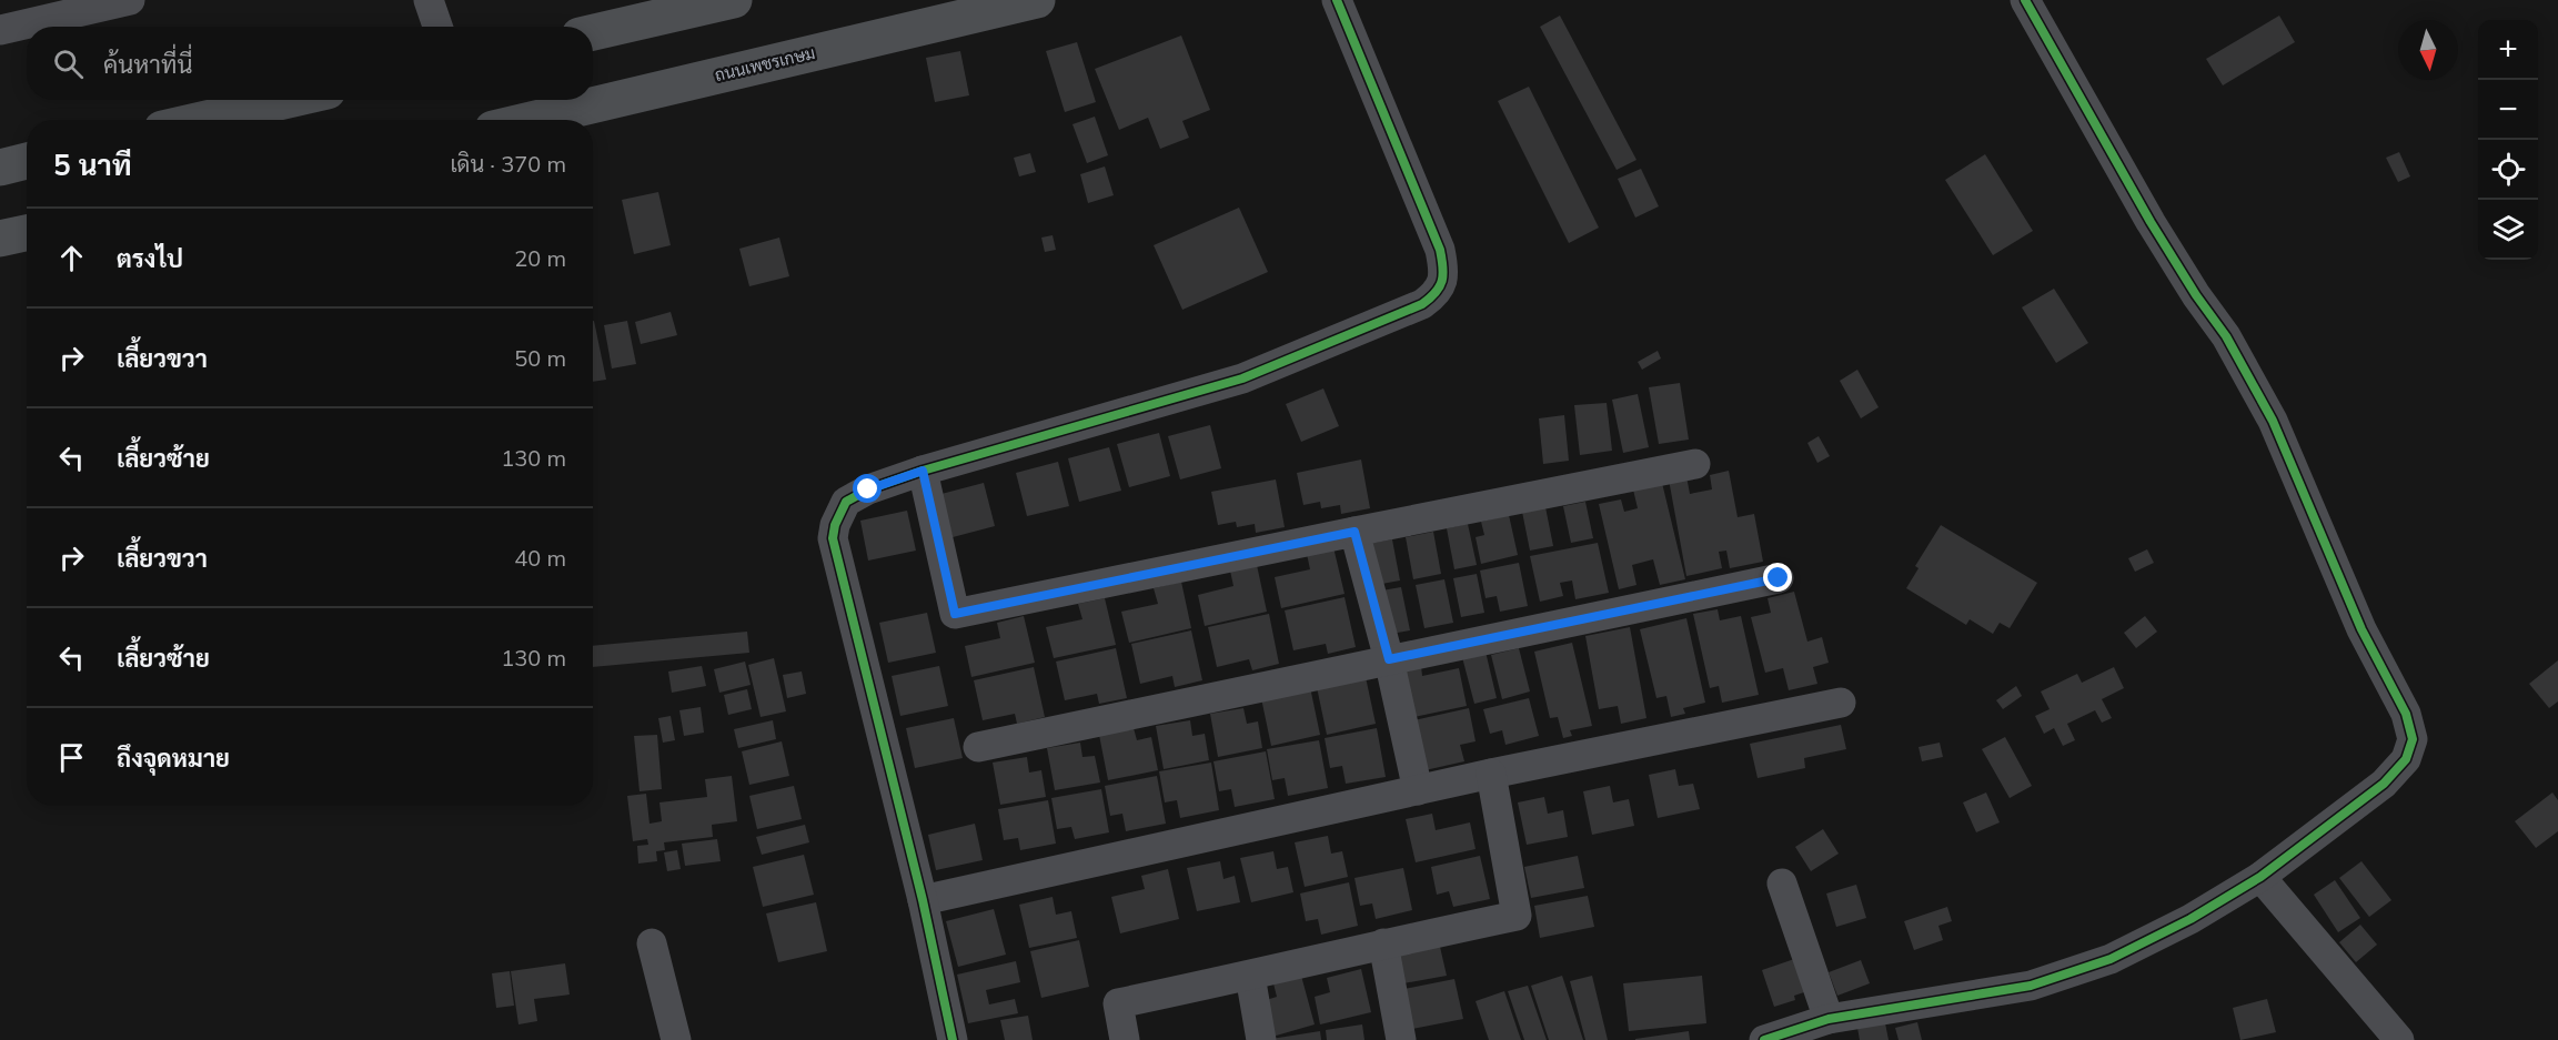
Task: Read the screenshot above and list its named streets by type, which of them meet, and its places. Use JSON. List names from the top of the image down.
{
  "streets": {
    "main road": ["ถนนเพชรเกษม"]
  },
  "north": "bottom",
  "page": {
    "map_buttons": ["+", "−"],
    "search": "ค้นหาที่นี่",
    "heading": ["5 นาที", "เดิน · 370 m"],
    "list": [
      ["ตรงไป", "20 m"],
      ["เลี้ยวขวา", "50 m"],
      ["เลี้ยวซ้าย", "130 m"],
      ["เลี้ยวขวา", "40 m"],
      ["เลี้ยวซ้าย", "130 m"],
      "ถึงจุดหมาย"
    ]
  }
}
